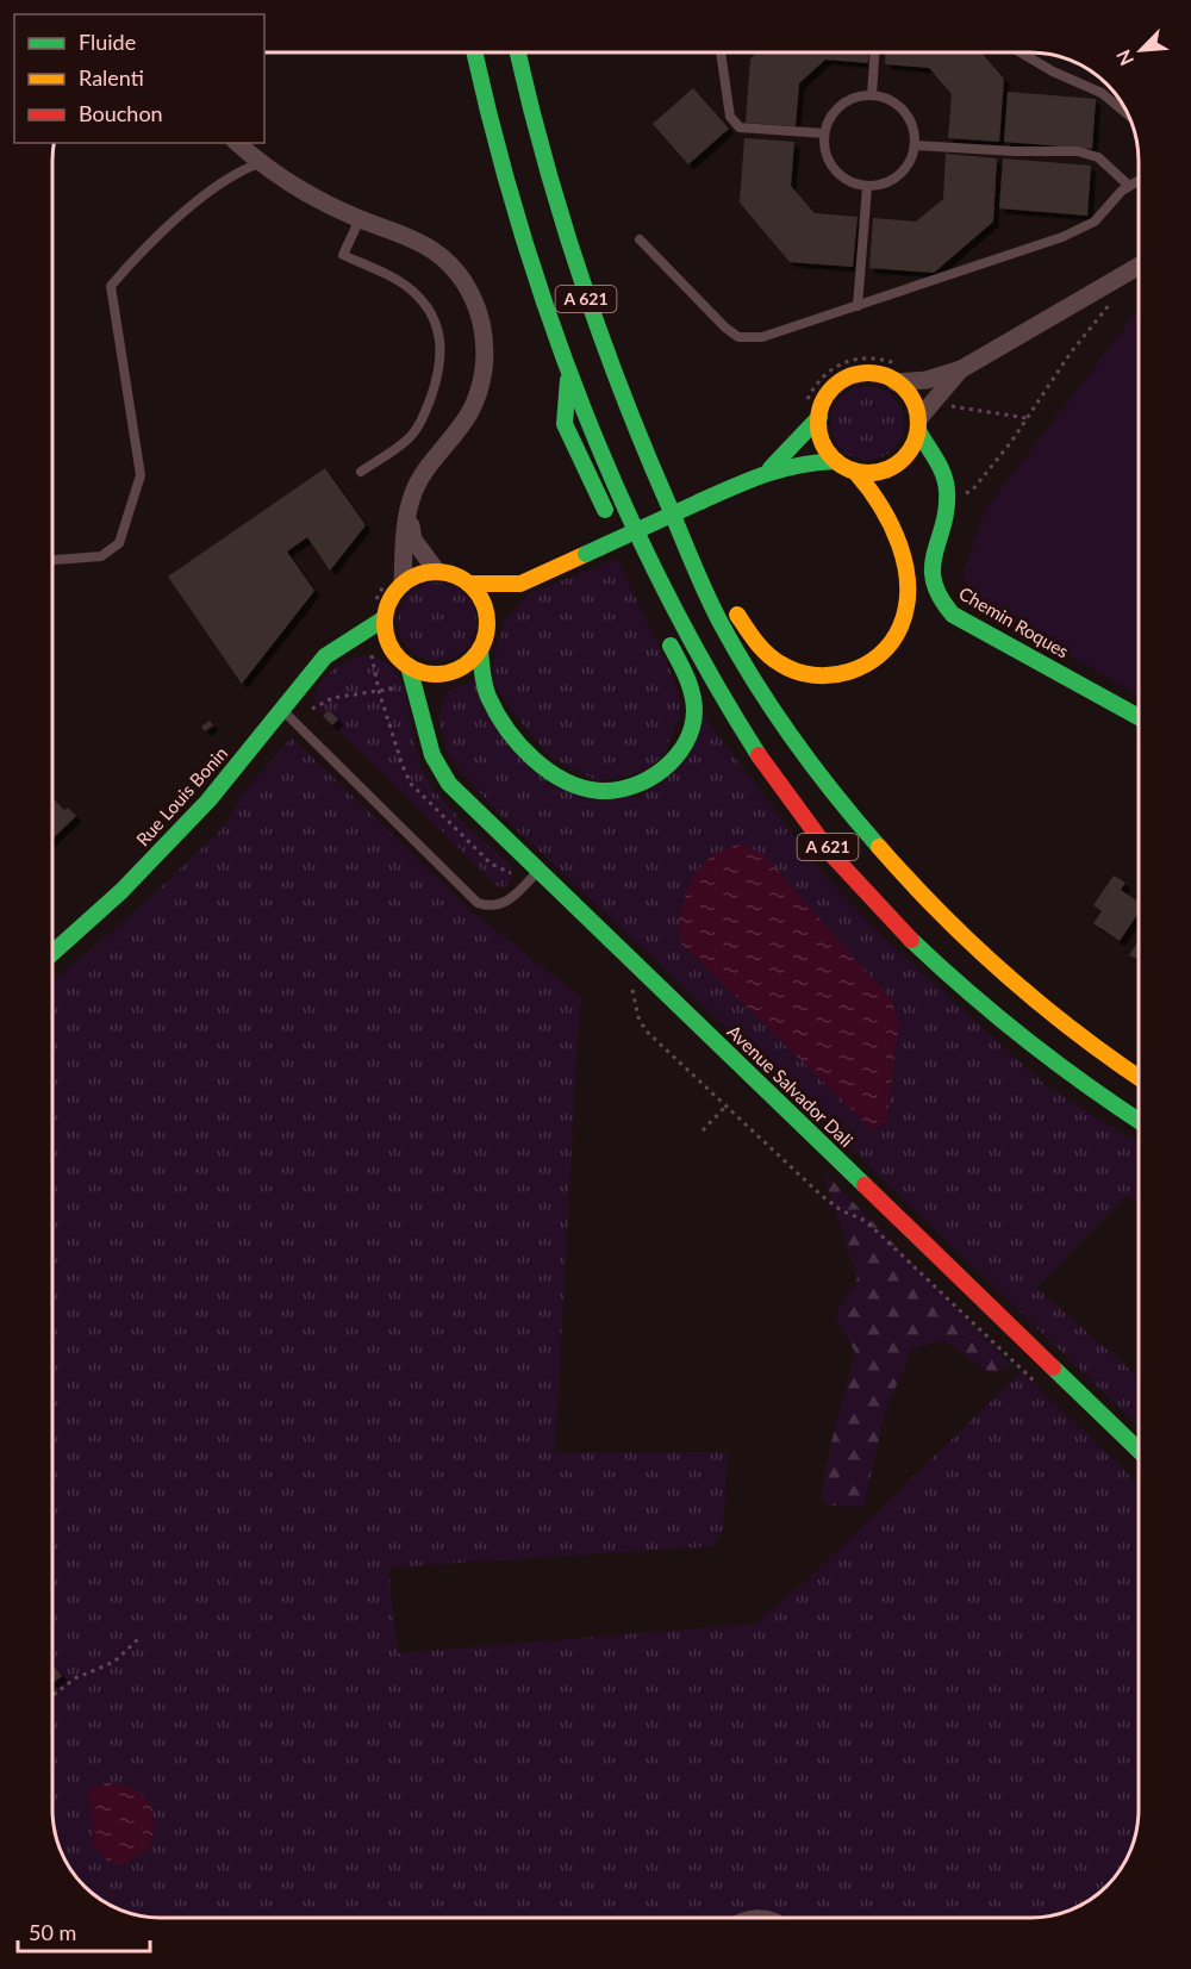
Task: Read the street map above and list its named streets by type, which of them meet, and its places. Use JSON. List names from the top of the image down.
{
  "streets": {
    "main road": [
      "A 621",
      "Chemin Roques",
      "Rue Louis Bonin",
      "Avenue Salvador Dali"
    ]
  },
  "crossings": [
    ["Rue Louis Bonin", "Avenue Salvador Dali"]
  ],
  "legend": ["Fluide", "Ralenti", "Bouchon"],
  "scale_bar": "50 m",
  "north": "bottom left"
}
